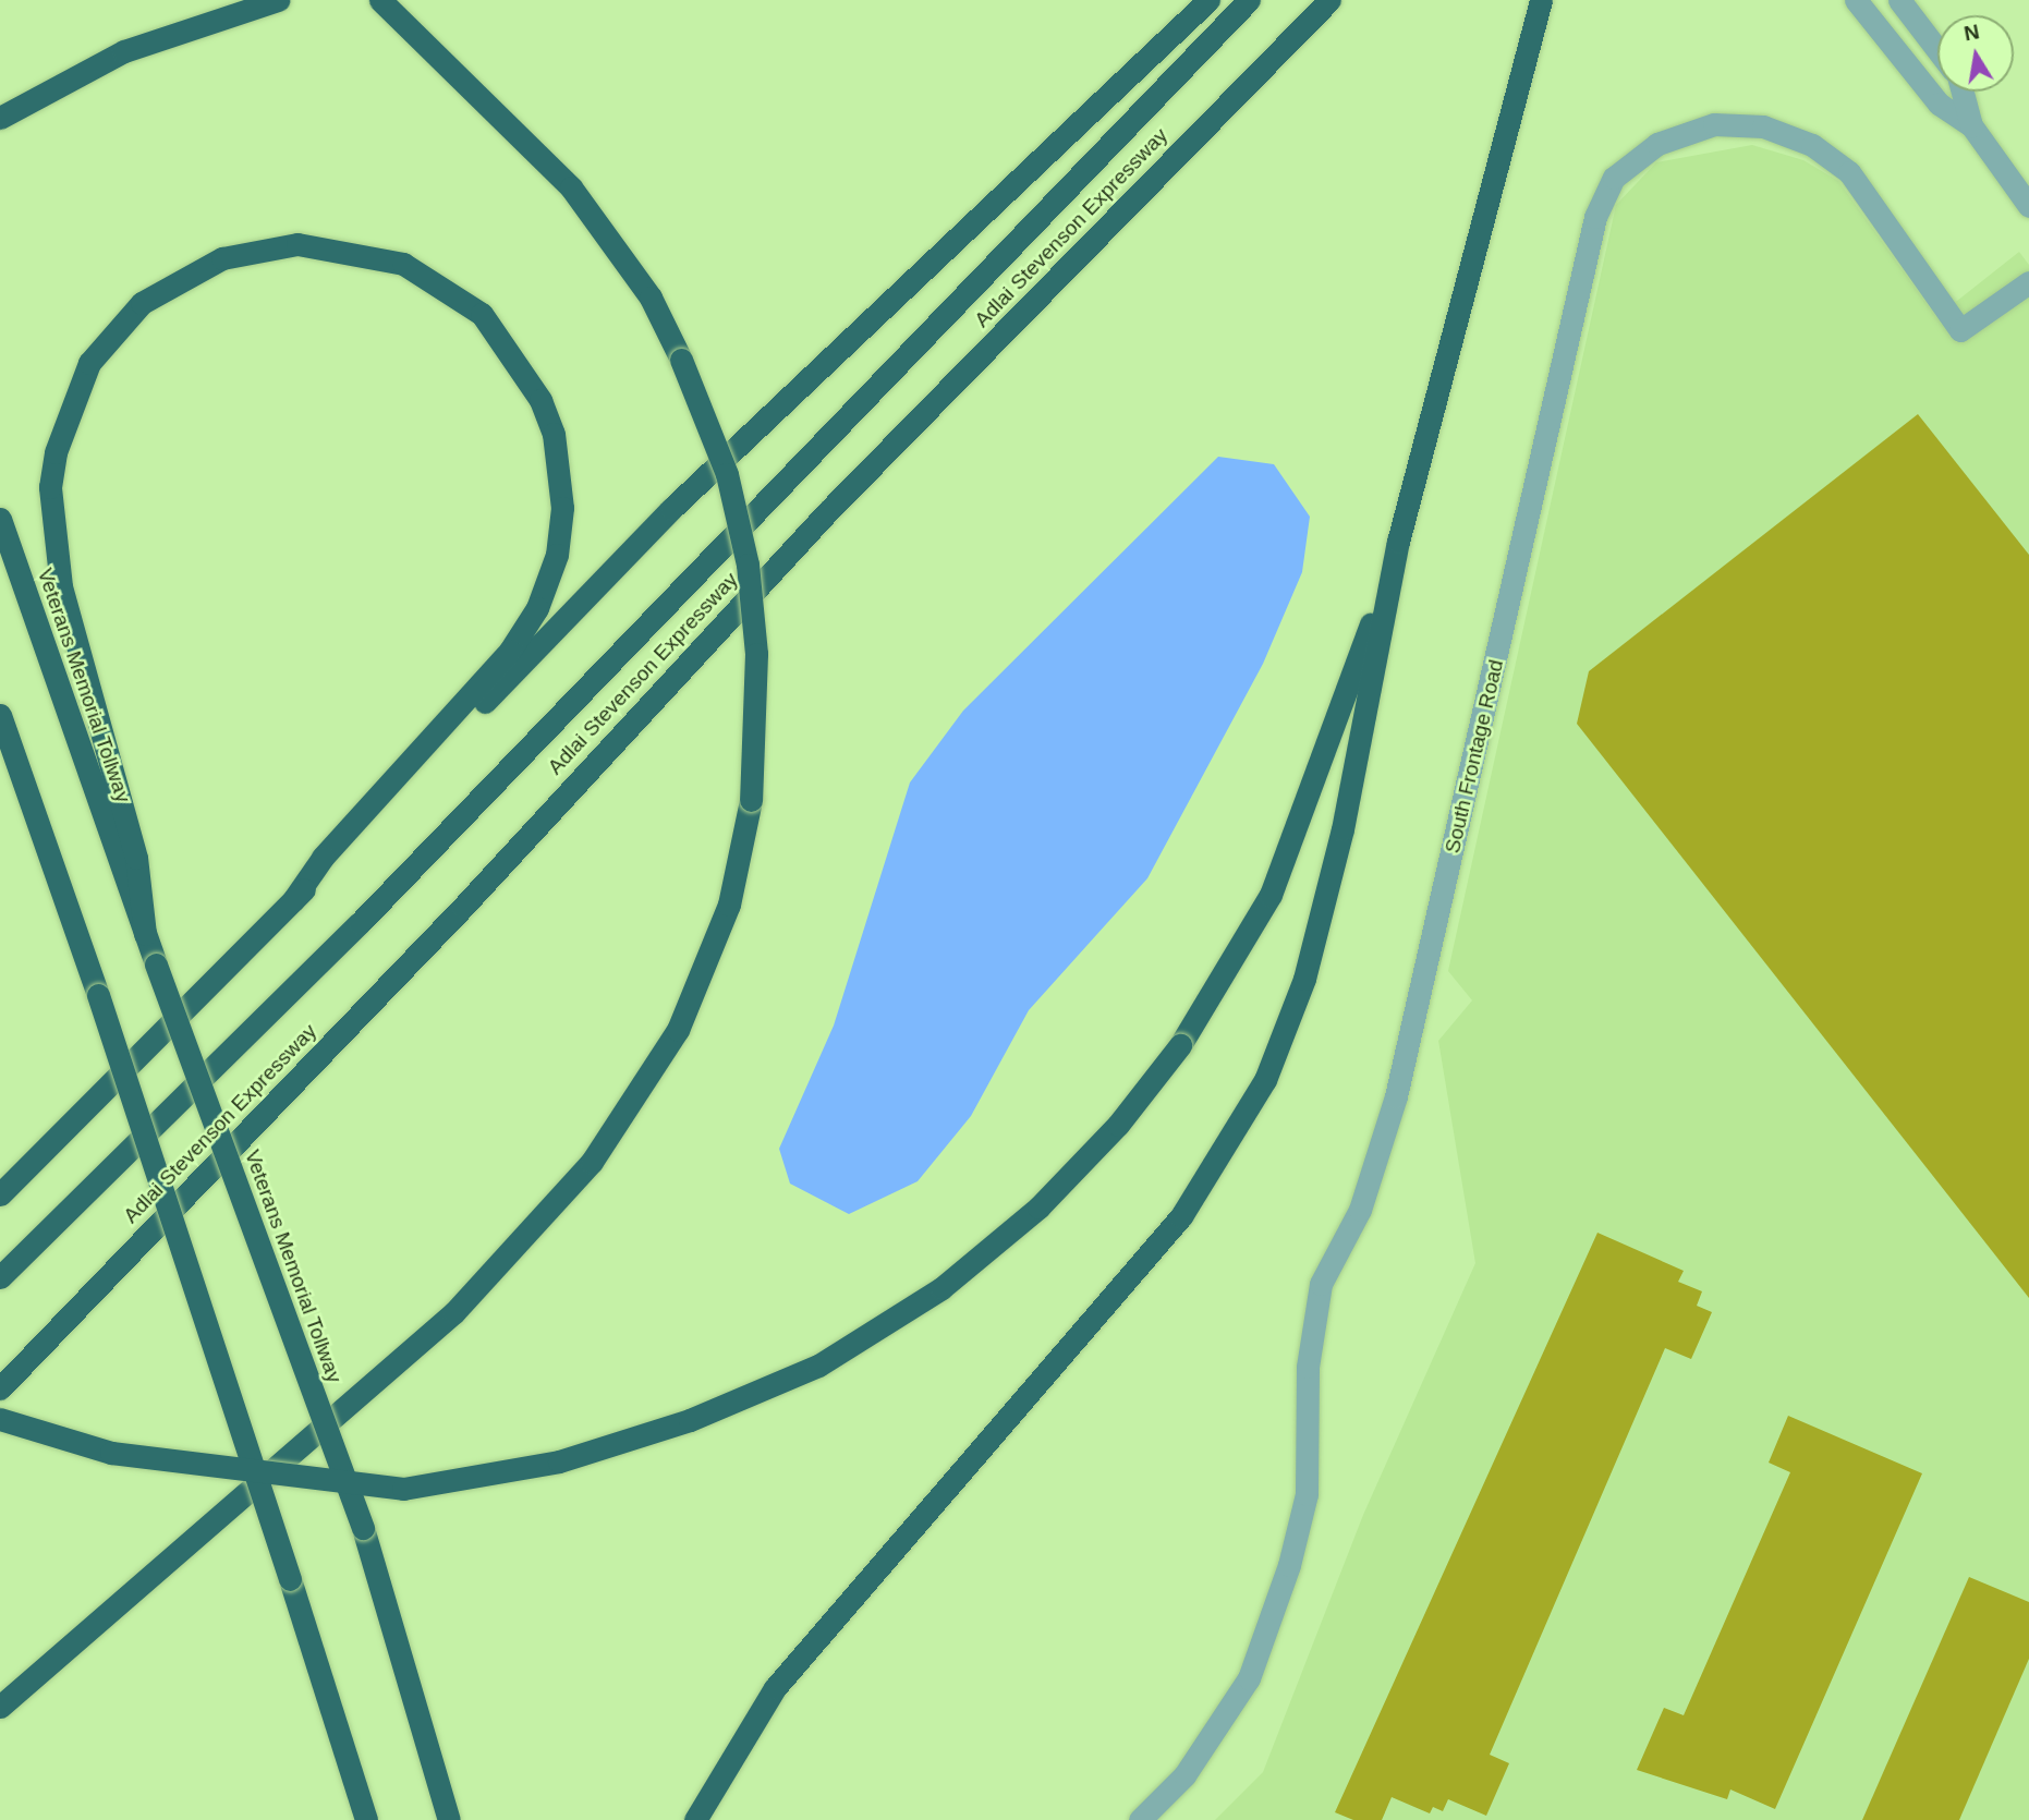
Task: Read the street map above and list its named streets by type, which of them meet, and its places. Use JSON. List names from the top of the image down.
{
  "streets": {
    "highway": ["Adlai Stevenson Expressway", "Veterans Memorial Tollway"],
    "street": ["South Frontage Road"]
  },
  "north": "top"
}
